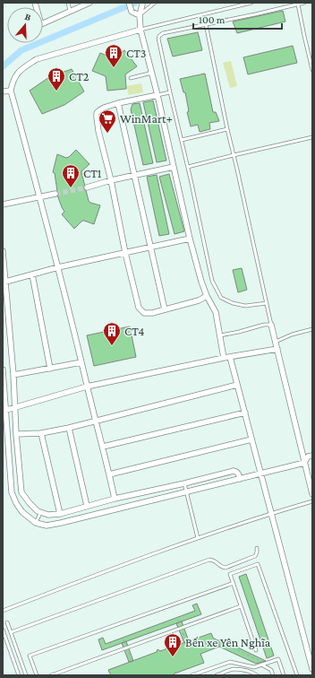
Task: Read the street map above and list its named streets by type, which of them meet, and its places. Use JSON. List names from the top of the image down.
{
  "places": {
    "building": [
      "CT3",
      "CT2",
      "CT1",
      "CT4",
      "Bến xe Yên Nghĩa"
    ],
    "supermarket": ["WinMart+"]
  },
  "scale_bar": "100 m",
  "north": "top"
}
